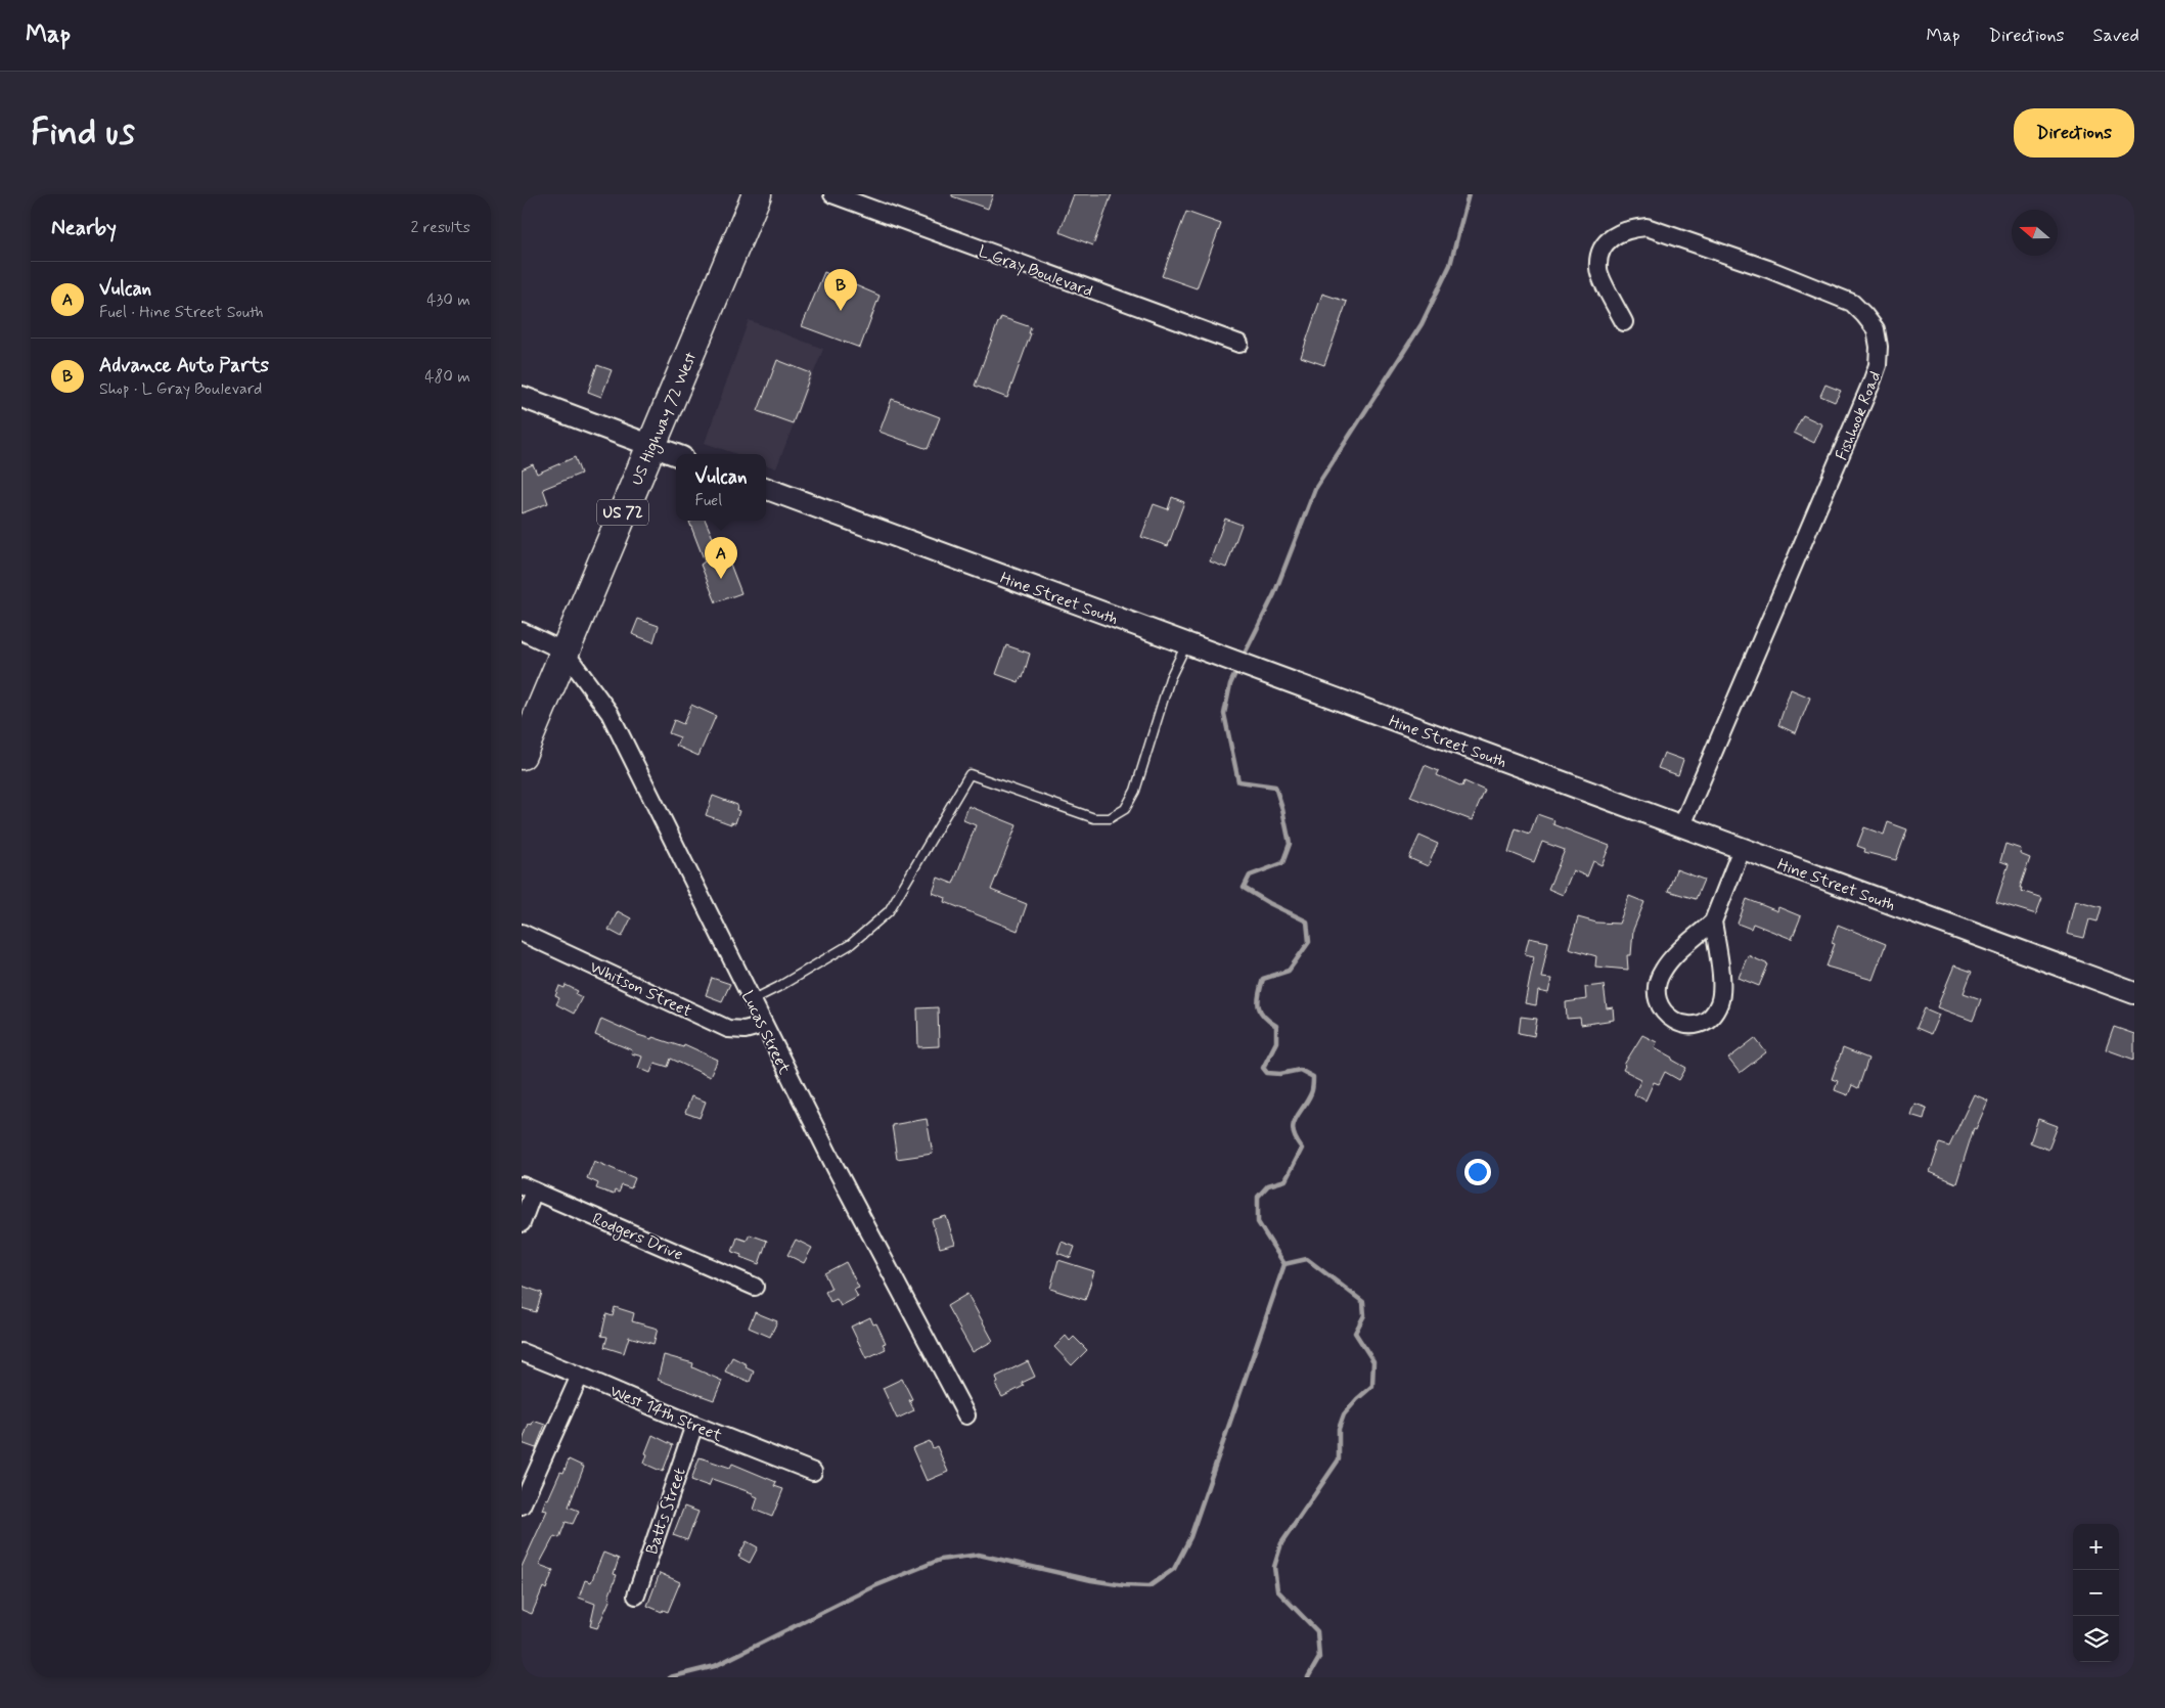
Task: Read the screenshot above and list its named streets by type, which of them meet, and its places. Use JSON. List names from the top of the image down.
{
  "streets": {
    "highway": ["US Highway 72 West", "US 72"],
    "street": [
      "L Gray Boulevard",
      "Fishhook Road",
      "Hine Street South",
      "Whitson Street",
      "Lucas Street",
      "Rodgers Drive",
      "West 14th Street",
      "Batts Street"
    ]
  },
  "crossings": [
    ["Fishhook Road", "Hine Street South"],
    ["US Highway 72 West", "Lucas Street"],
    ["Whitson Street", "Lucas Street"],
    ["West 14th Street", "Batts Street"]
  ],
  "north": "left",
  "page": {
    "header": "Map",
    "nav": ["Map", "Directions", "Saved"],
    "buttons": "Directions",
    "title": "Find us",
    "heading": ["Nearby", "2 results"],
    "list": [
      {
        "mark": "A",
        "name": "Vulcan",
        "note": "Fuel · Hine Street South",
        "value": "430 m"
      },
      {
        "mark": "B",
        "name": "Advance Auto Parts",
        "note": "Shop · L Gray Boulevard",
        "value": "480 m"
      }
    ],
    "pins": ["B", "A"],
    "popup": ["Vulcan", "Fuel"],
    "map_buttons": ["+", "−"]
  }
}
